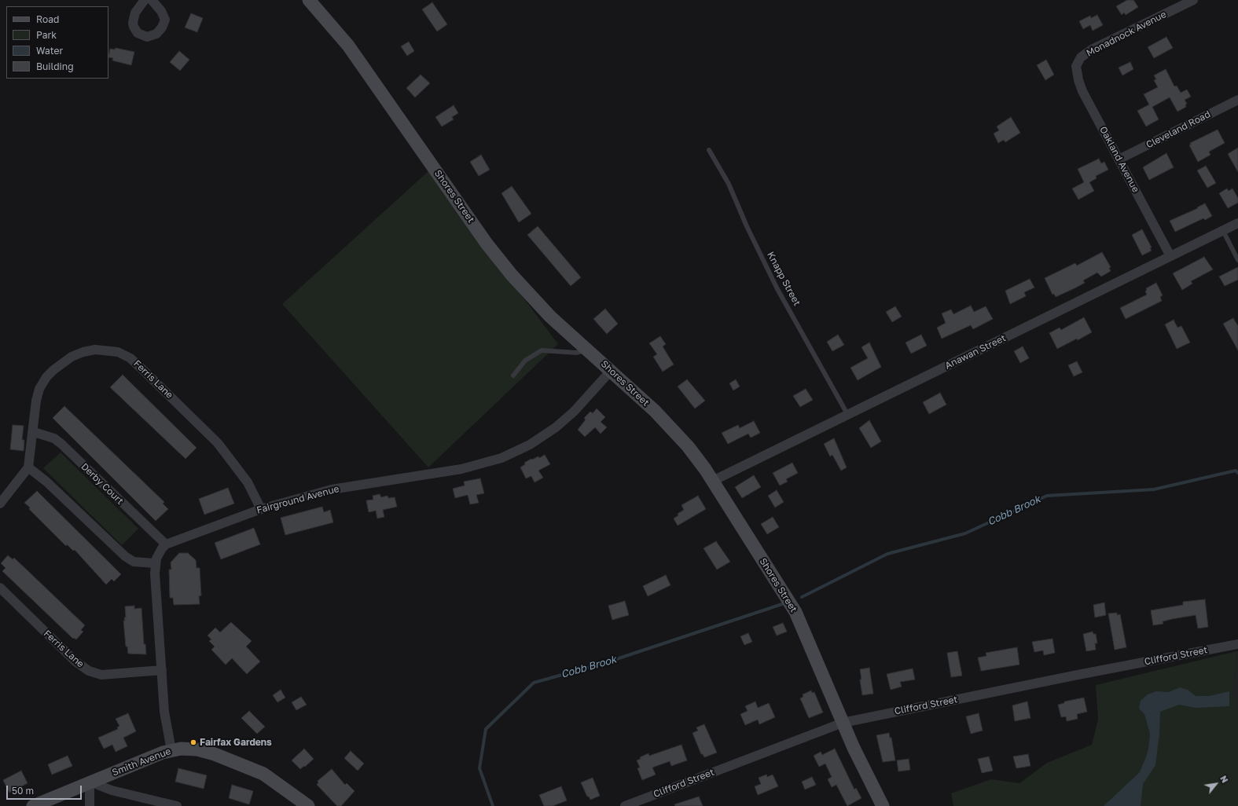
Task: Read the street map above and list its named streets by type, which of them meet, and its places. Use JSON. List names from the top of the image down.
{
  "streets": {
    "street": [
      "Monadnock Avenue",
      "Cleveland Road",
      "Oakland Avenue",
      "Shores Street",
      "Anawan Street",
      "Ferris Lane",
      "Derby Court",
      "Fairground Avenue",
      "Clifford Street",
      "Smith Avenue"
    ],
    "lane": ["Knapp Street"]
  },
  "crossings": [
    ["Monadnock Avenue", "Oakland Avenue"],
    ["Cleveland Road", "Oakland Avenue"],
    ["Oakland Avenue", "Anawan Street"],
    ["Shores Street", "Anawan Street"],
    ["Shores Street", "Fairground Avenue"],
    ["Shores Street", "Clifford Street"],
    ["Knapp Street", "Anawan Street"],
    ["Ferris Lane", "Derby Court"],
    ["Ferris Lane", "Fairground Avenue"],
    ["Derby Court", "Fairground Avenue"]
  ],
  "water": ["Cobb Brook"],
  "places": ["Fairfax Gardens"],
  "legend": [
    "Road",
    "Park",
    "Water",
    "Building"
  ],
  "scale_bar": "50 m",
  "north": "top right"
}
